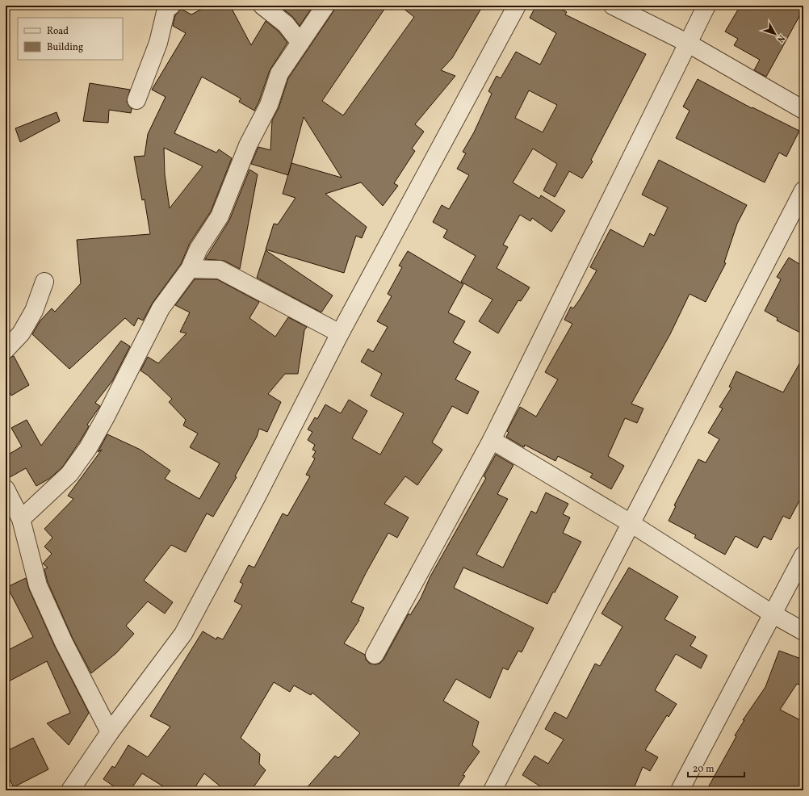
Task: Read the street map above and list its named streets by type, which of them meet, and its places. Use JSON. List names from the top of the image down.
{
  "legend": ["Road", "Building"],
  "scale_bar": "20 m",
  "north": "bottom right"
}
